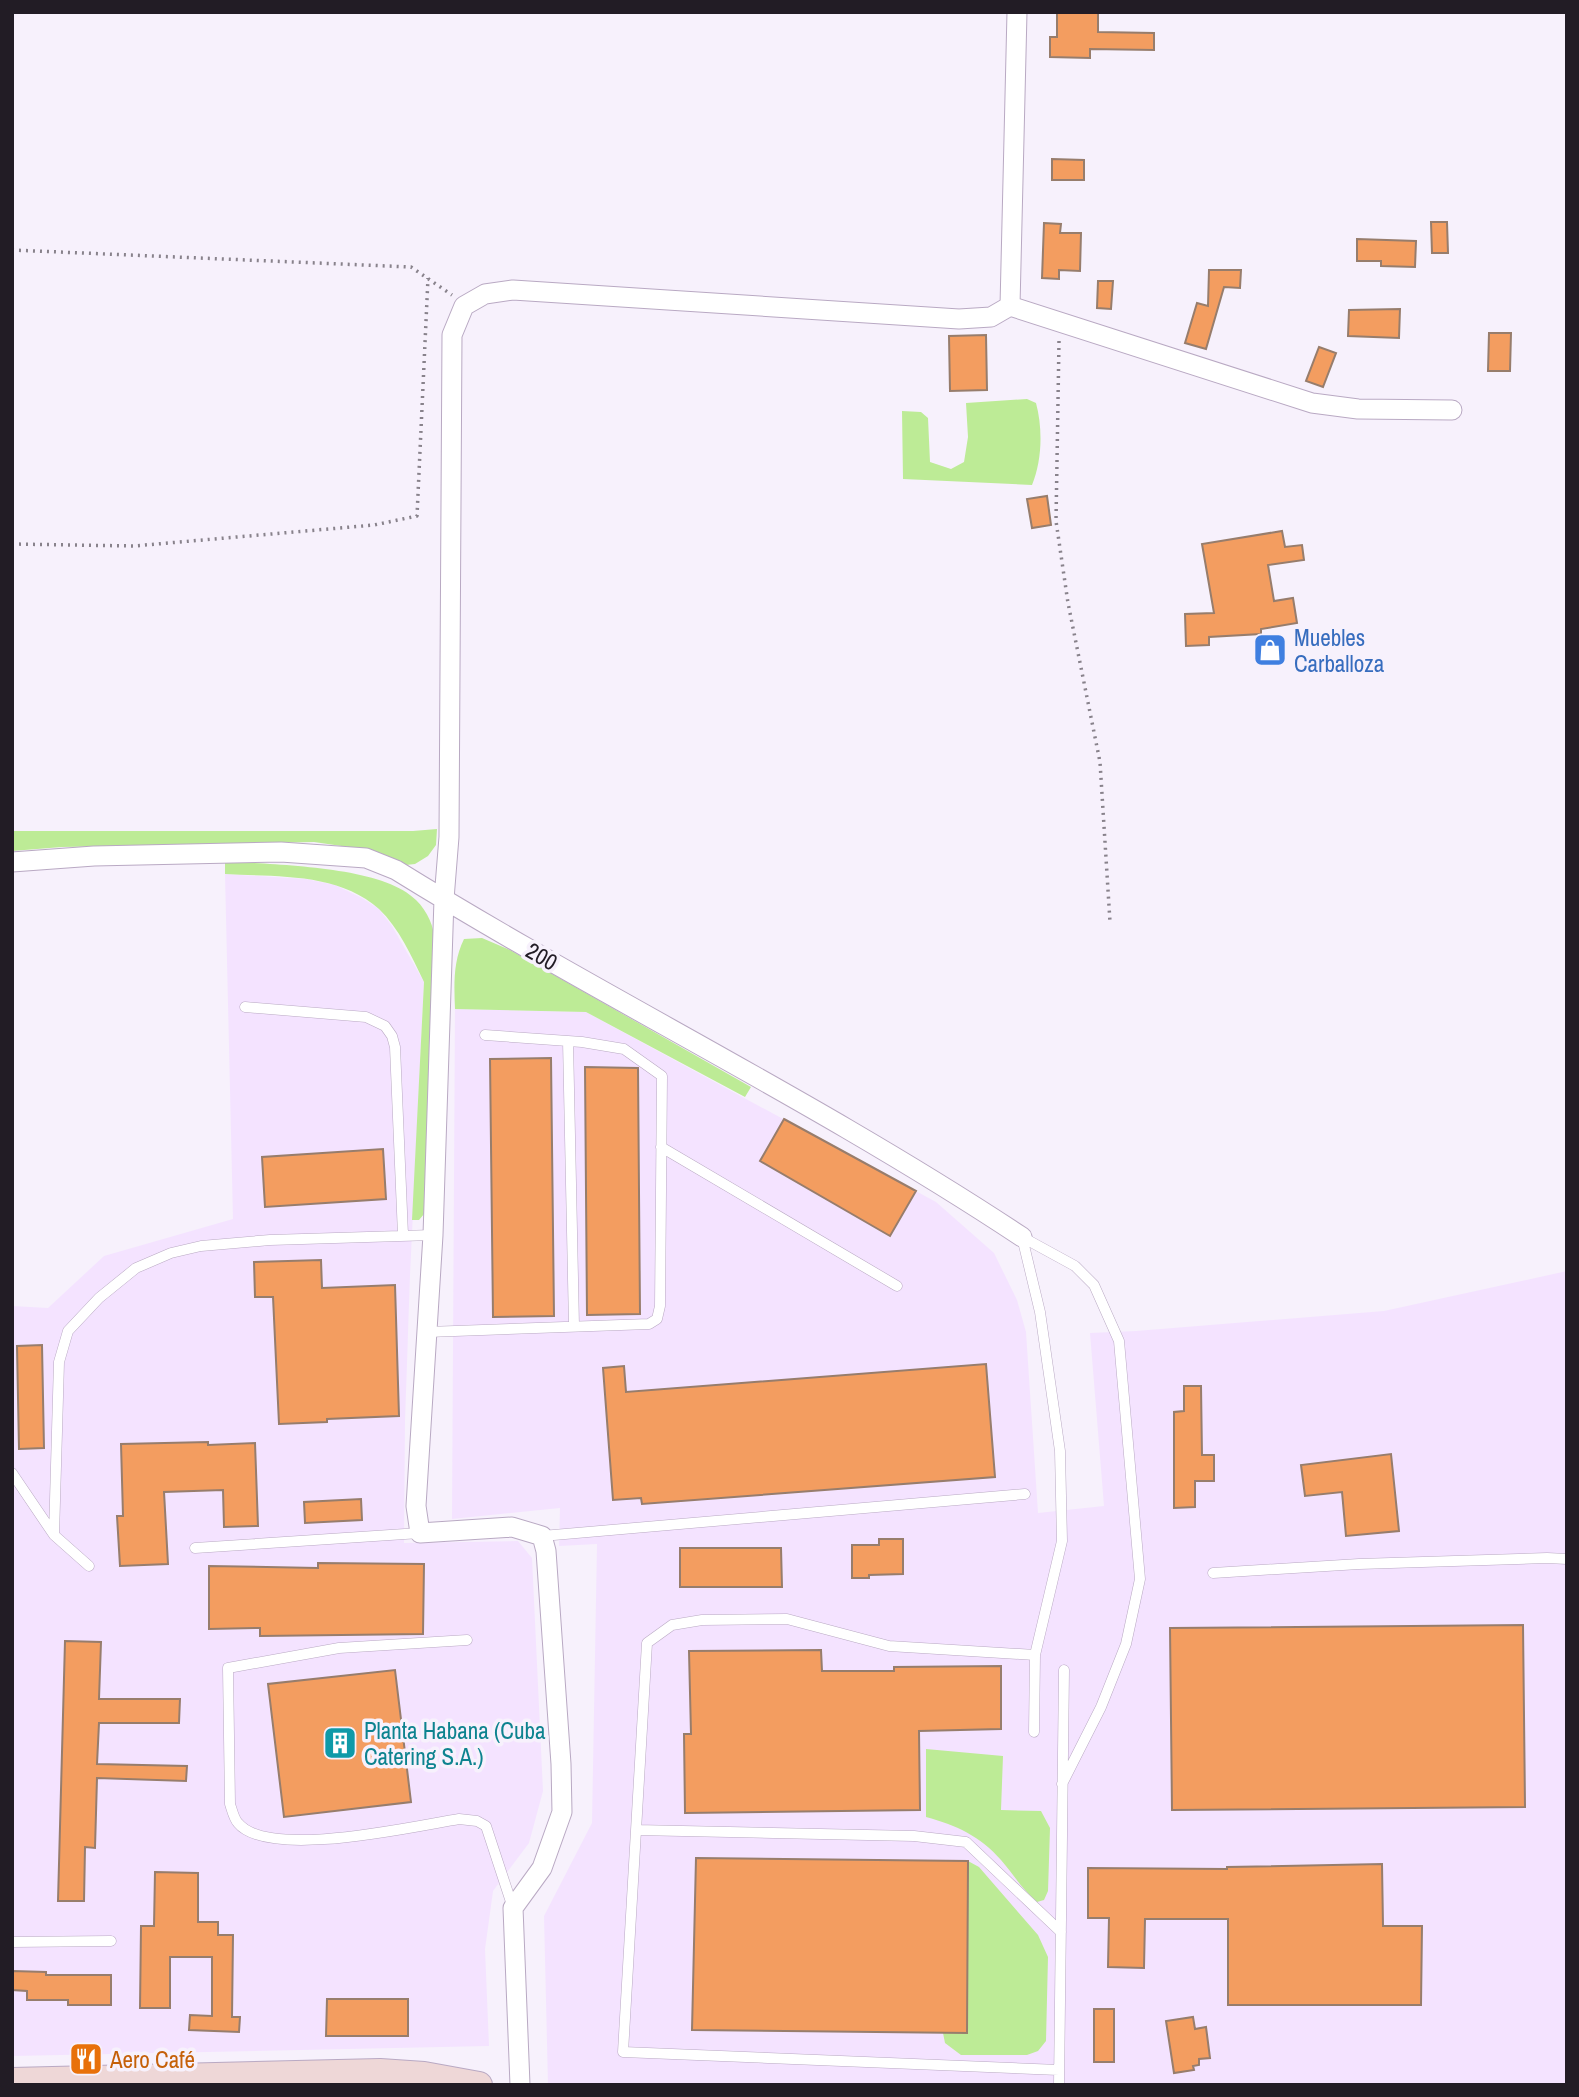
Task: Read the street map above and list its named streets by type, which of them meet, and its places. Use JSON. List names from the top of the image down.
{
  "streets": {
    "street": ["200"]
  },
  "places": {
    "shop": ["Muebles Carballoza"],
    "building": ["Planta Habana (Cuba Catering S.A.)"],
    "restaurant": ["Aero Café"]
  }
}
